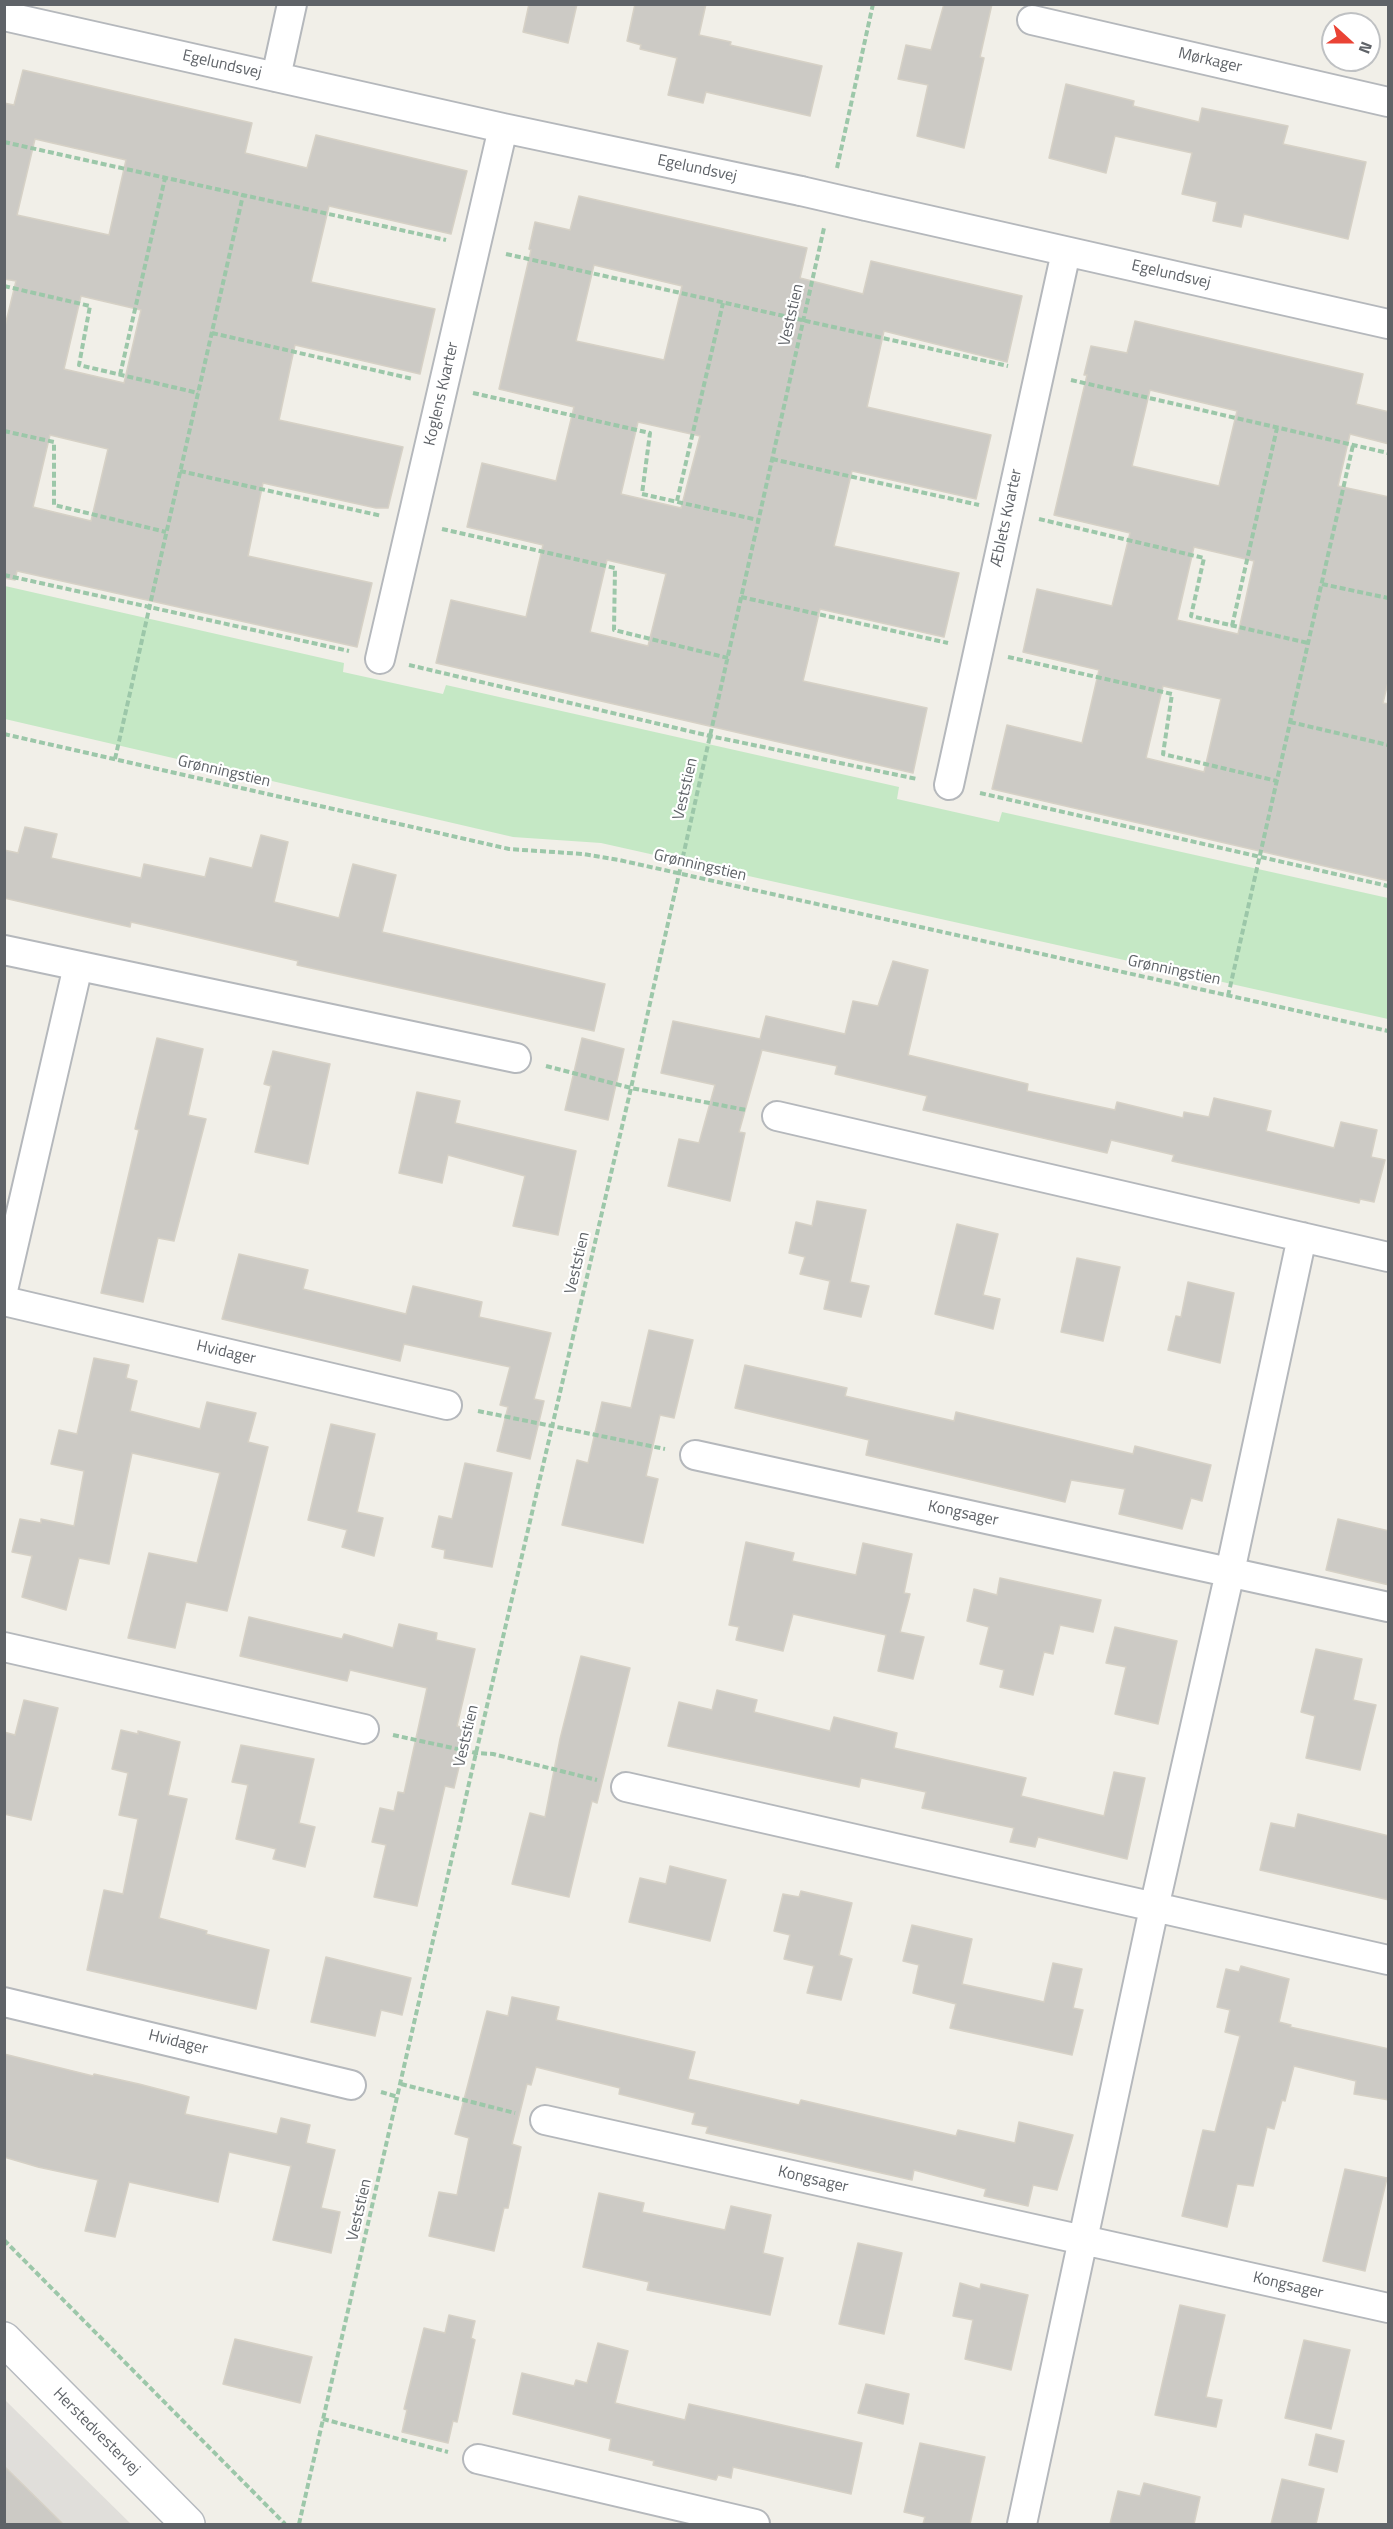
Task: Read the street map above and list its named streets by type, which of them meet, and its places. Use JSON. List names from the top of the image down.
{
  "streets": {
    "street": [
      "Mørkager",
      "Egelundsvej",
      "Koglens Kvarter",
      "Æblets Kvarter",
      "Hvidager",
      "Kongsager",
      "Herstedvestervej"
    ],
    "path": ["Veststien", "Grønningstien"]
  },
  "crossings": [
    ["Egelundsvej", "Koglens Kvarter"],
    ["Egelundsvej", "Æblets Kvarter"],
    ["Veststien", "Grønningstien"]
  ],
  "north": "right"
}
